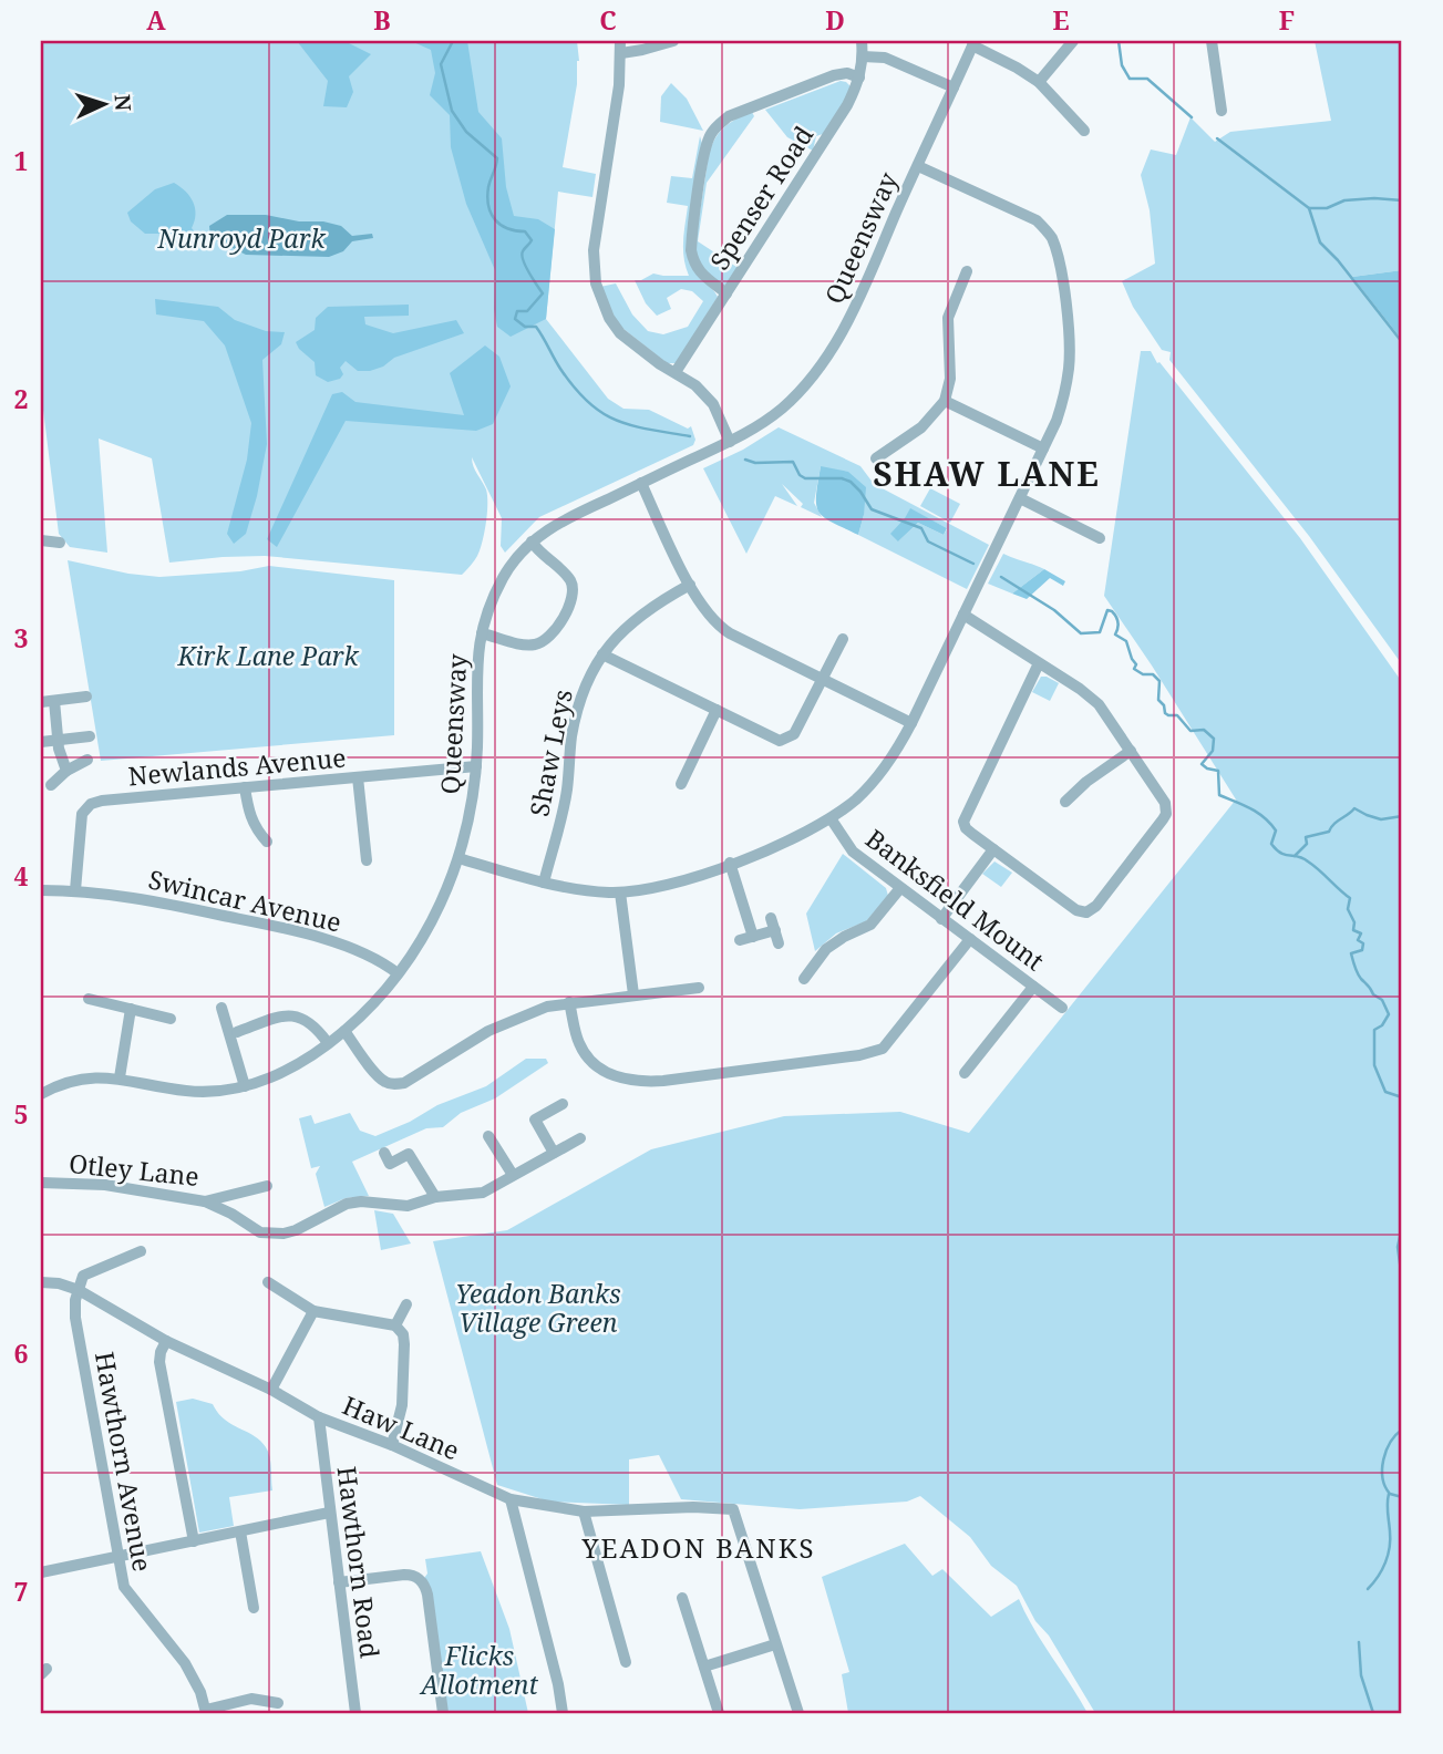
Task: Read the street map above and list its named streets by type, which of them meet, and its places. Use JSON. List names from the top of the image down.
{
  "streets": {
    "street": [
      "Spenser Road",
      "Queensway",
      "Shaw Leys",
      "Newlands Avenue",
      "Banksfield Mount",
      "Swincar Avenue",
      "Otley Lane",
      "Haw Lane",
      "Hawthorn Avenue",
      "Hawthorn Road"
    ]
  },
  "crossings": [
    ["Queensway", "Newlands Avenue"],
    ["Queensway", "Swincar Avenue"],
    ["Newlands Avenue", "Swincar Avenue"],
    ["Haw Lane", "Hawthorn Avenue"],
    ["Haw Lane", "Hawthorn Road"]
  ],
  "districts": ["SHAW LANE", "YEADON BANKS"],
  "parks": [
    "Nunroyd Park",
    "Kirk Lane Park",
    "Yeadon Banks Village Green",
    "Flicks Allotment"
  ],
  "north": "right",
  "grid": {
    "columns": [
      "A",
      "B",
      "C",
      "D",
      "E",
      "F"
    ],
    "rows": [
      "1",
      "2",
      "3",
      "4",
      "5",
      "6",
      "7"
    ]
  }
}
